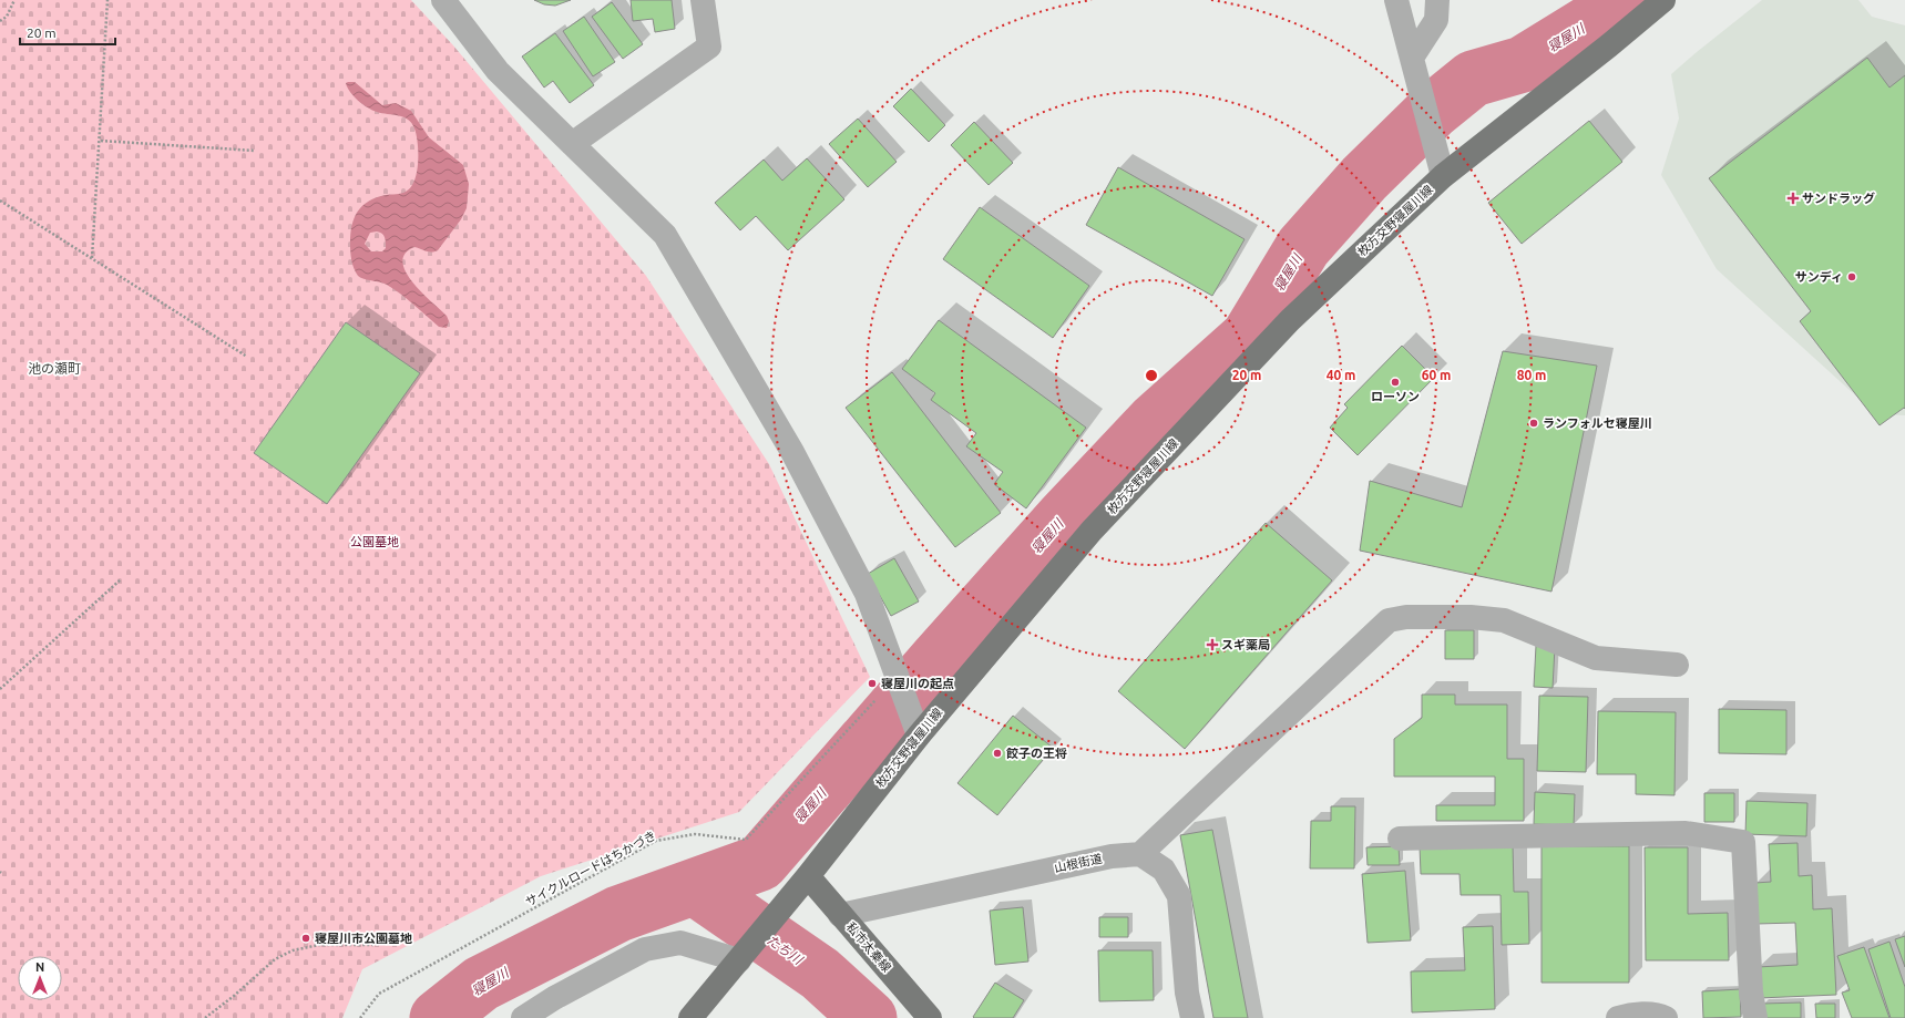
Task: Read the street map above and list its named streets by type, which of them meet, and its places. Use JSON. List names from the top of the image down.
{
  "streets": {
    "main road": ["枚方交野寝屋川線", "私市太秦線"],
    "street": ["山根街道"],
    "path": ["サイクルロードはちかづき"]
  },
  "crossings": [
    ["枚方交野寝屋川線", "私市太秦線"],
    ["山根街道", "私市太秦線"]
  ],
  "districts": ["池の瀬町"],
  "water": ["寝屋川", "たち川"],
  "parks": ["公園墓地"],
  "places": {
    "health": ["サンドラッグ", "スギ薬局"],
    "other": [
      "サンディ",
      "ローソン",
      "ランフォルセ寝屋川",
      "寝屋川の起点",
      "餃子の王将",
      "寝屋川市公園墓地"
    ]
  },
  "scale_bar": "20 m",
  "north": "top",
  "rings": [
    "20 m",
    "40 m",
    "60 m",
    "80 m"
  ]
}
